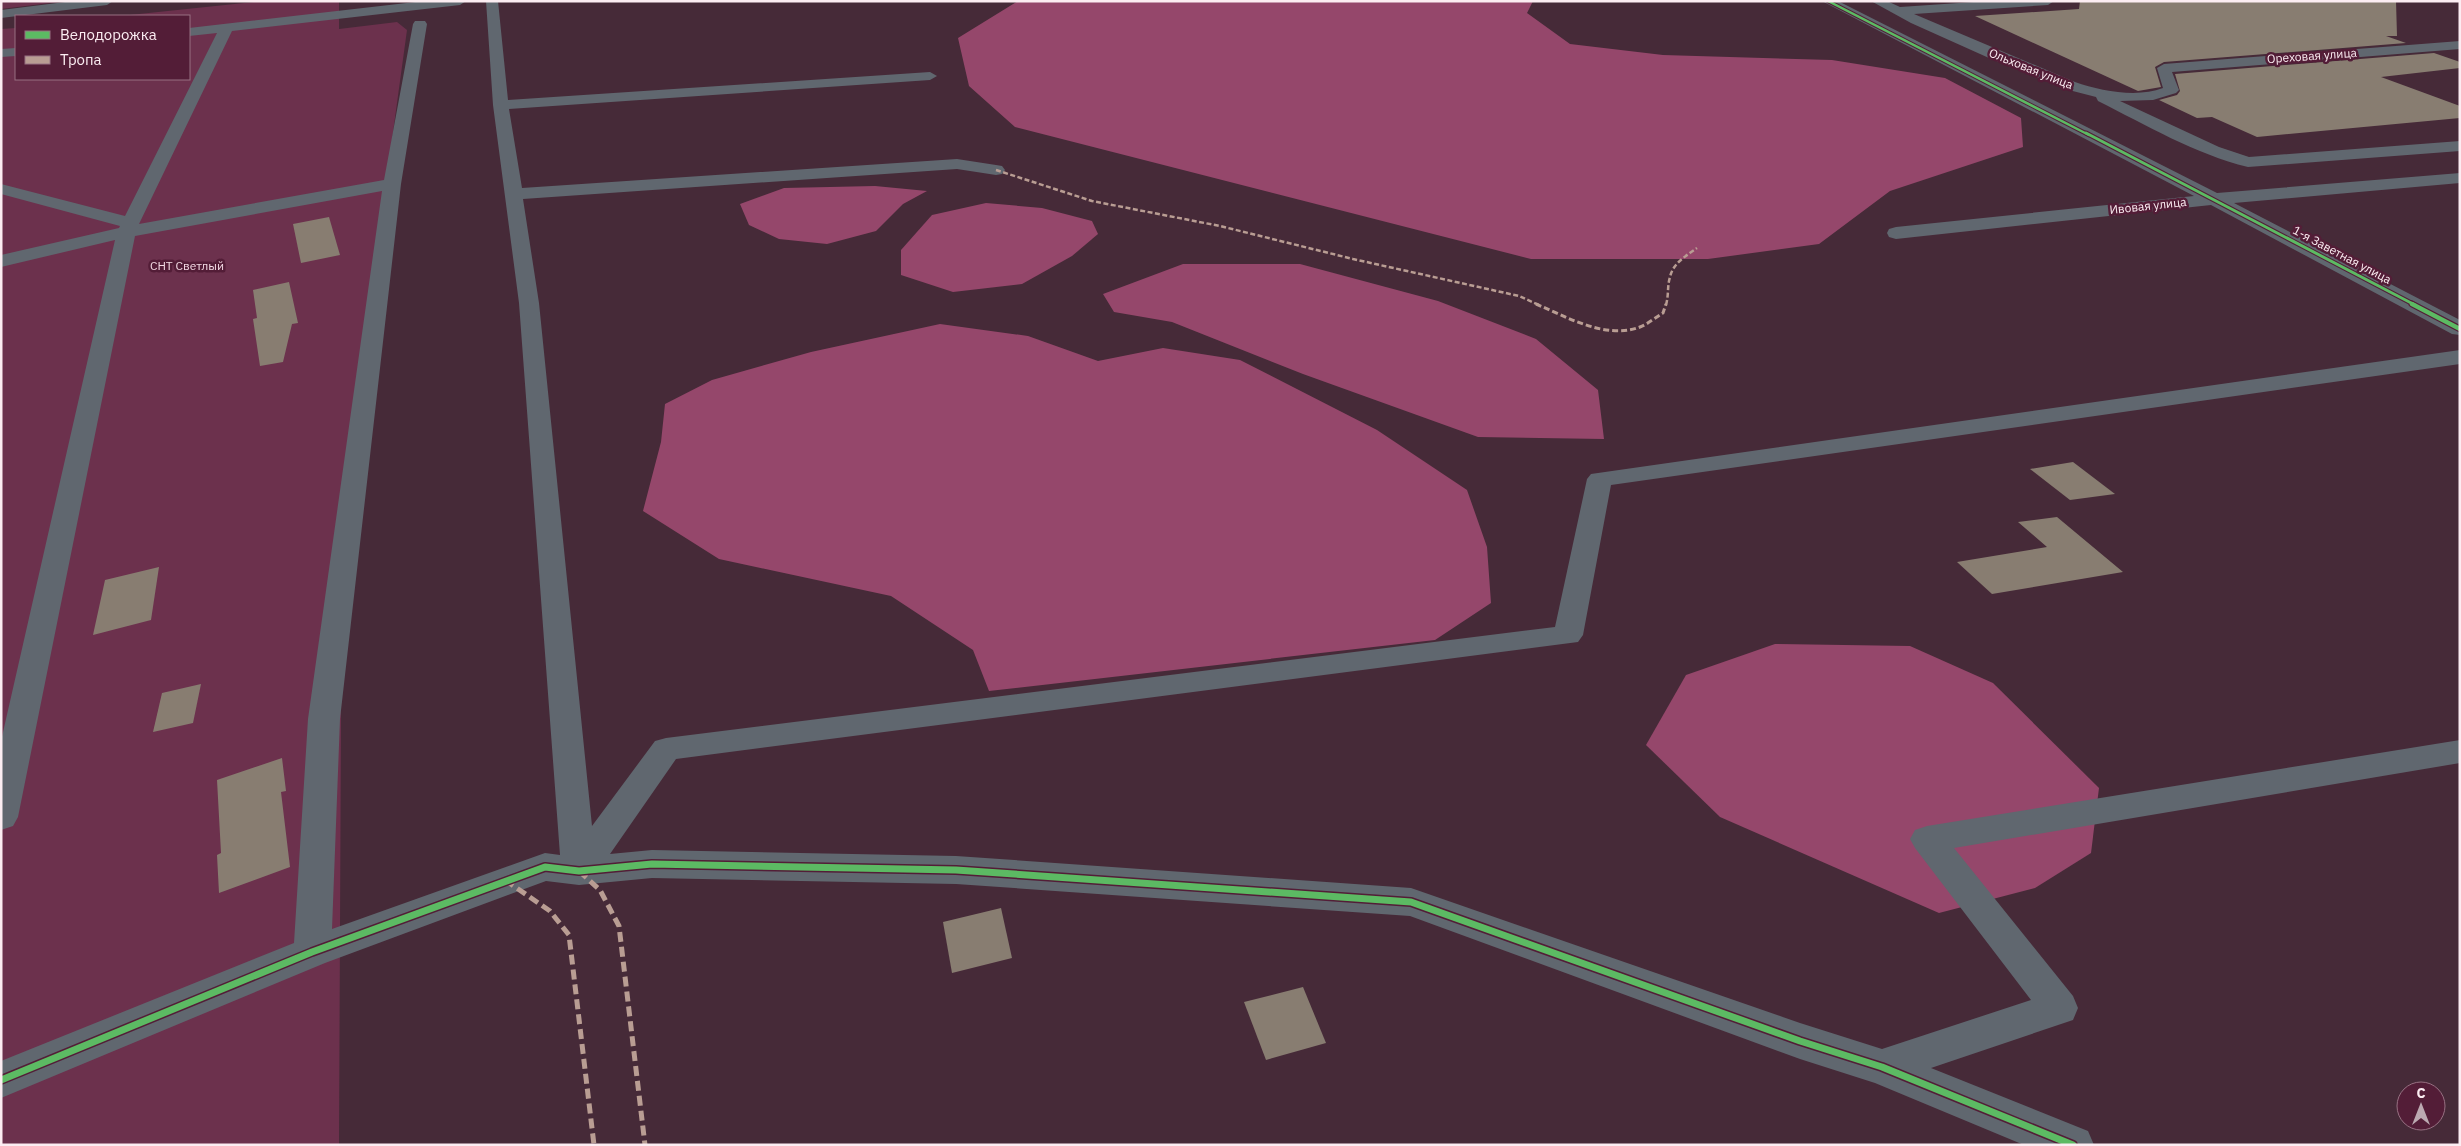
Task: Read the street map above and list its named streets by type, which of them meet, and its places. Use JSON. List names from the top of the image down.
{
  "streets": {
    "street": [
      "Ореховая улица",
      "Ольховая улица",
      "Ивовая улица",
      "1-я Заветная улица"
    ]
  },
  "crossings": [
    ["Ореховая улица", "Ольховая улица"],
    ["Ивовая улица", "1-я Заветная улица"]
  ],
  "parks": ["СНТ Светлый"],
  "legend": ["Велодорожка", "Тропа"],
  "north": "top"
}
